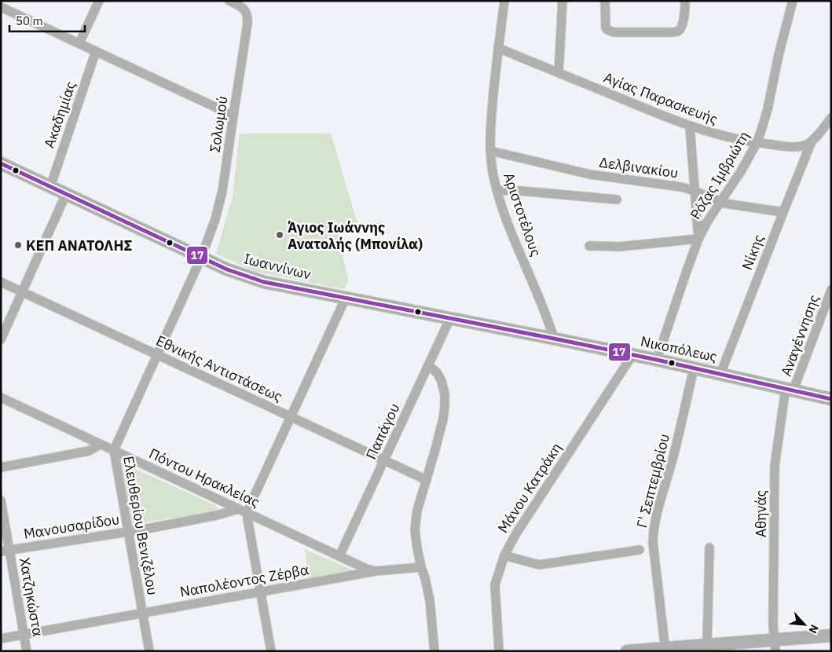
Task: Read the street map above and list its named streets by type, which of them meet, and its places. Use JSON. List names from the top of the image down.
{
  "streets": {
    "main road": ["Ιωαννίνων", "Νικοπόλεως"],
    "street": [
      "Αγίας Παρασκευής",
      "Ακαδημίας",
      "Σολωμού",
      "Δελβινακίου",
      "Ρόζας Ιμβριώτη",
      "Αριστοτέλους",
      "Νίκης",
      "Αναγέννησης",
      "Εθνικής Αντιστάσεως",
      "Παπάγου",
      "Πόντου Ηρακλείας",
      "Γ' Σεπτεμβρίου",
      "Μάνου Κατράκη",
      "Αθηνάς",
      "Ελευθερίου Βενιζέλου",
      "Μανουσαρίδου",
      "Ναπολέοντος Ζέρβα",
      "Χατζηκώστα"
    ]
  },
  "crossings": [
    ["Αγίας Παρασκευής", "Ρόζας Ιμβριώτη"],
    ["Αγίας Παρασκευής", "Αριστοτέλους"],
    ["Αγίας Παρασκευής", "Νίκης"],
    ["Ακαδημίας", "Ιωαννίνων"],
    ["Σολωμού", "Ιωαννίνων"],
    ["Σολωμού", "Ελευθερίου Βενιζέλου"],
    ["Δελβινακίου", "Ρόζας Ιμβριώτη"],
    ["Δελβινακίου", "Αριστοτέλους"],
    ["Δελβινακίου", "Νίκης"],
    ["Ρόζας Ιμβριώτη", "Νικοπόλεως"],
    ["Αριστοτέλους", "Νικοπόλεως"],
    ["Νίκης", "Νικοπόλεως"],
    ["Ιωαννίνων", "Νικοπόλεως"],
    ["Ιωαννίνων", "Παπάγου"],
    ["Ιωαννίνων", "Ελευθερίου Βενιζέλου"],
    ["Αναγέννησης", "Νικοπόλεως"],
    ["Αναγέννησης", "Αθηνάς"],
    ["Νικοπόλεως", "Παπάγου"],
    ["Νικοπόλεως", "Γ' Σεπτεμβρίου"],
    ["Νικοπόλεως", "Μάνου Κατράκη"],
    ["Νικοπόλεως", "Αθηνάς"],
    ["Εθνικής Αντιστάσεως", "Παπάγου"],
    ["Εθνικής Αντιστάσεως", "Ελευθερίου Βενιζέλου"],
    ["Παπάγου", "Πόντου Ηρακλείας"],
    ["Πόντου Ηρακλείας", "Ελευθερίου Βενιζέλου"],
    ["Πόντου Ηρακλείας", "Μανουσαρίδου"],
    ["Πόντου Ηρακλείας", "Ναπολέοντος Ζέρβα"],
    ["Ελευθερίου Βενιζέλου", "Μανουσαρίδου"],
    ["Ελευθερίου Βενιζέλου", "Ναπολέοντος Ζέρβα"],
    ["Μανουσαρίδου", "Χατζηκώστα"],
    ["Ναπολέοντος Ζέρβα", "Χατζηκώστα"]
  ],
  "places": ["Άγιος Ιωάννης Ανατολής (Μπονίλα)", "ΚΕΠ ΑΝΑΤΟΛΗΣ"],
  "lines": ["transit line 17"],
  "scale_bar": "50 m",
  "north": "bottom right"
}
